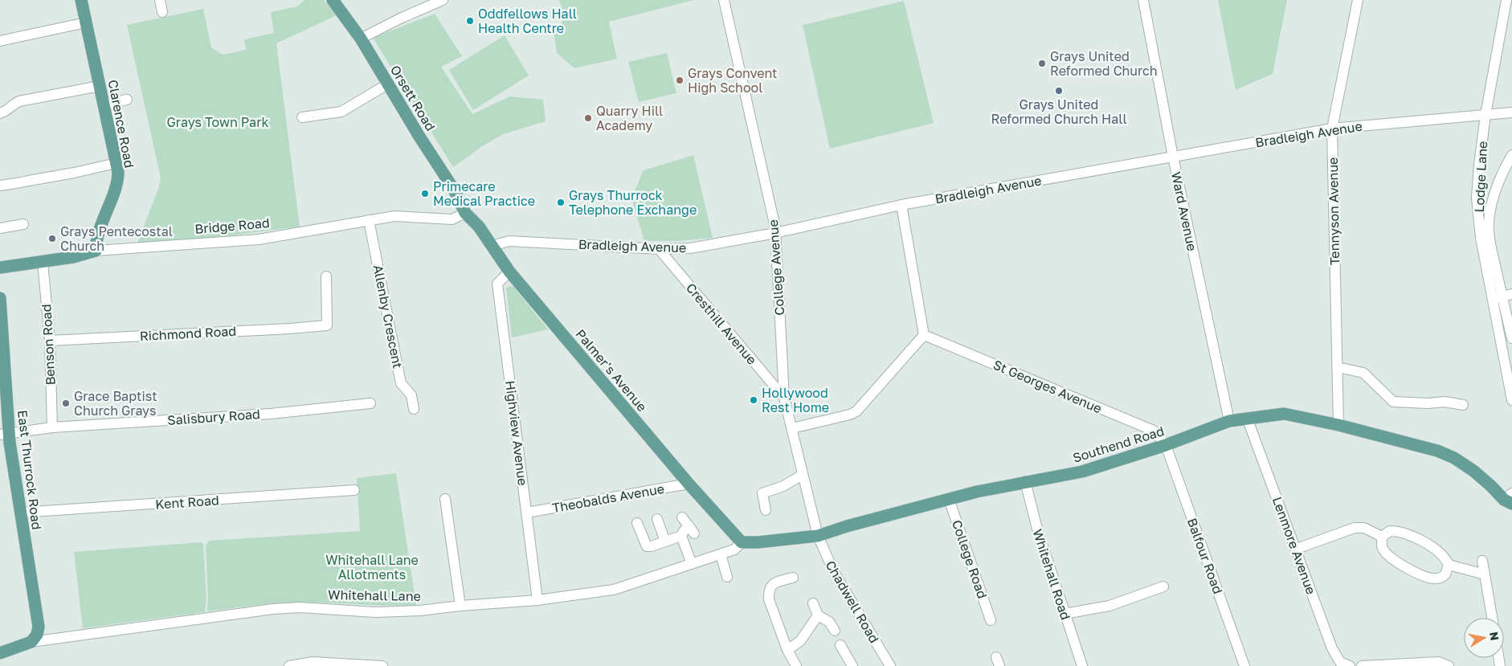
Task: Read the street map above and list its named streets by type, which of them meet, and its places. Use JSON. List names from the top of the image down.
{
  "streets": {
    "main road": [
      "Orsett Road",
      "Clarence Road",
      "Bridge Road",
      "Palmer's Avenue",
      "Southend Road",
      "East Thurrock Road",
      "Whitehall Lane"
    ],
    "street": [
      "Bradleigh Avenue",
      "Lodge Lane",
      "Ward Avenue",
      "Tennyson Avenue",
      "College Avenue",
      "Allenby Crescent",
      "Cresthill Avenue",
      "Richmond Road",
      "Benson Road",
      "St Georges Avenue",
      "Salisbury Road",
      "Highview Avenue",
      "Theobalds Avenue",
      "Kent Road",
      "Lenmore Avenue",
      "Balfour Road",
      "College Road",
      "Whitehall Road",
      "Chadwell Road"
    ]
  },
  "crossings": [
    ["Orsett Road", "Bridge Road"],
    ["Orsett Road", "Palmer's Avenue"],
    ["Clarence Road", "Bridge Road"],
    ["Bradleigh Avenue", "Lodge Lane"],
    ["Bradleigh Avenue", "Ward Avenue"],
    ["Bradleigh Avenue", "Tennyson Avenue"],
    ["Bradleigh Avenue", "College Avenue"],
    ["Bradleigh Avenue", "Cresthill Avenue"],
    ["Bradleigh Avenue", "Palmer's Avenue"],
    ["Ward Avenue", "Southend Road"],
    ["Tennyson Avenue", "Southend Road"],
    ["Bridge Road", "Allenby Crescent"],
    ["Bridge Road", "Benson Road"],
    ["Bridge Road", "Palmer's Avenue"],
    ["College Avenue", "Cresthill Avenue"],
    ["College Avenue", "Southend Road"],
    ["College Avenue", "Chadwell Road"],
    ["Richmond Road", "Benson Road"],
    ["Benson Road", "Salisbury Road"],
    ["Palmer's Avenue", "Highview Avenue"],
    ["Palmer's Avenue", "Southend Road"],
    ["Palmer's Avenue", "Theobalds Avenue"],
    ["Palmer's Avenue", "Whitehall Lane"],
    ["St Georges Avenue", "Southend Road"],
    ["St Georges Avenue", "Balfour Road"],
    ["Salisbury Road", "East Thurrock Road"],
    ["Highview Avenue", "Theobalds Avenue"],
    ["Highview Avenue", "Whitehall Lane"],
    ["Southend Road", "Lenmore Avenue"],
    ["Southend Road", "Balfour Road"],
    ["Southend Road", "College Road"],
    ["Southend Road", "Whitehall Road"],
    ["Southend Road", "Whitehall Lane"],
    ["Southend Road", "Chadwell Road"],
    ["East Thurrock Road", "Kent Road"],
    ["East Thurrock Road", "Whitehall Lane"]
  ],
  "parks": ["Grays Town Park", "Whitehall Lane Allotments"],
  "places": [
    "Oddfellows Hall Health Centre",
    "Grays United Reformed Church",
    "Grays Convent High School",
    "Grays United Reformed Church Hall",
    "Quarry Hill Academy",
    "Primecare Medical Practice",
    "Grays Thurrock Telephone Exchange",
    "Grays Pentecostal Church",
    "Hollywood Rest Home",
    "Grace Baptist Church Grays"
  ],
  "north": "right"
}
